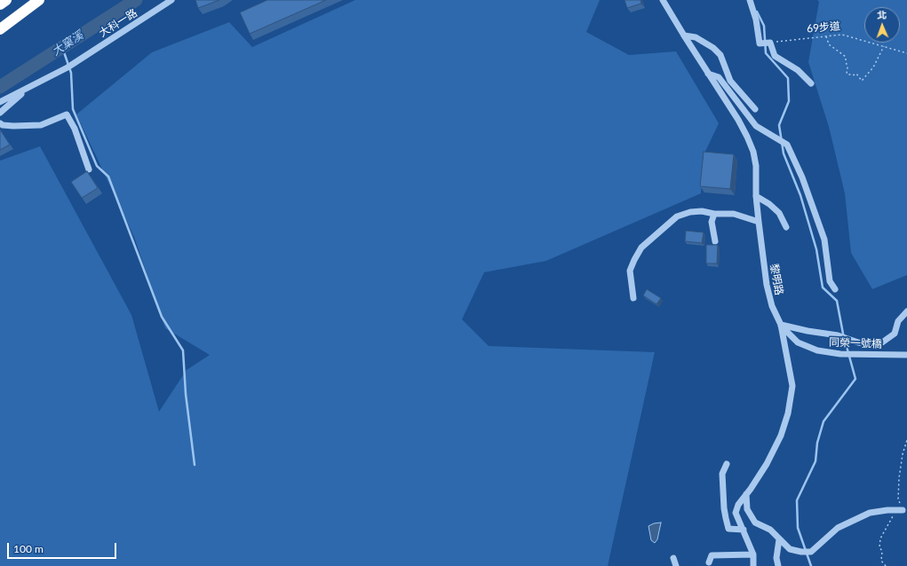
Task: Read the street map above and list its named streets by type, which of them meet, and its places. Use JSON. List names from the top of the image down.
{
  "streets": {
    "street": ["大科一路", "黎明路", "同榮一號橋"],
    "path": ["69步道"]
  },
  "crossings": [
    ["黎明路", "同榮一號橋"]
  ],
  "water": ["大窠溪"],
  "scale_bar": "100 m",
  "north": "top"
}
